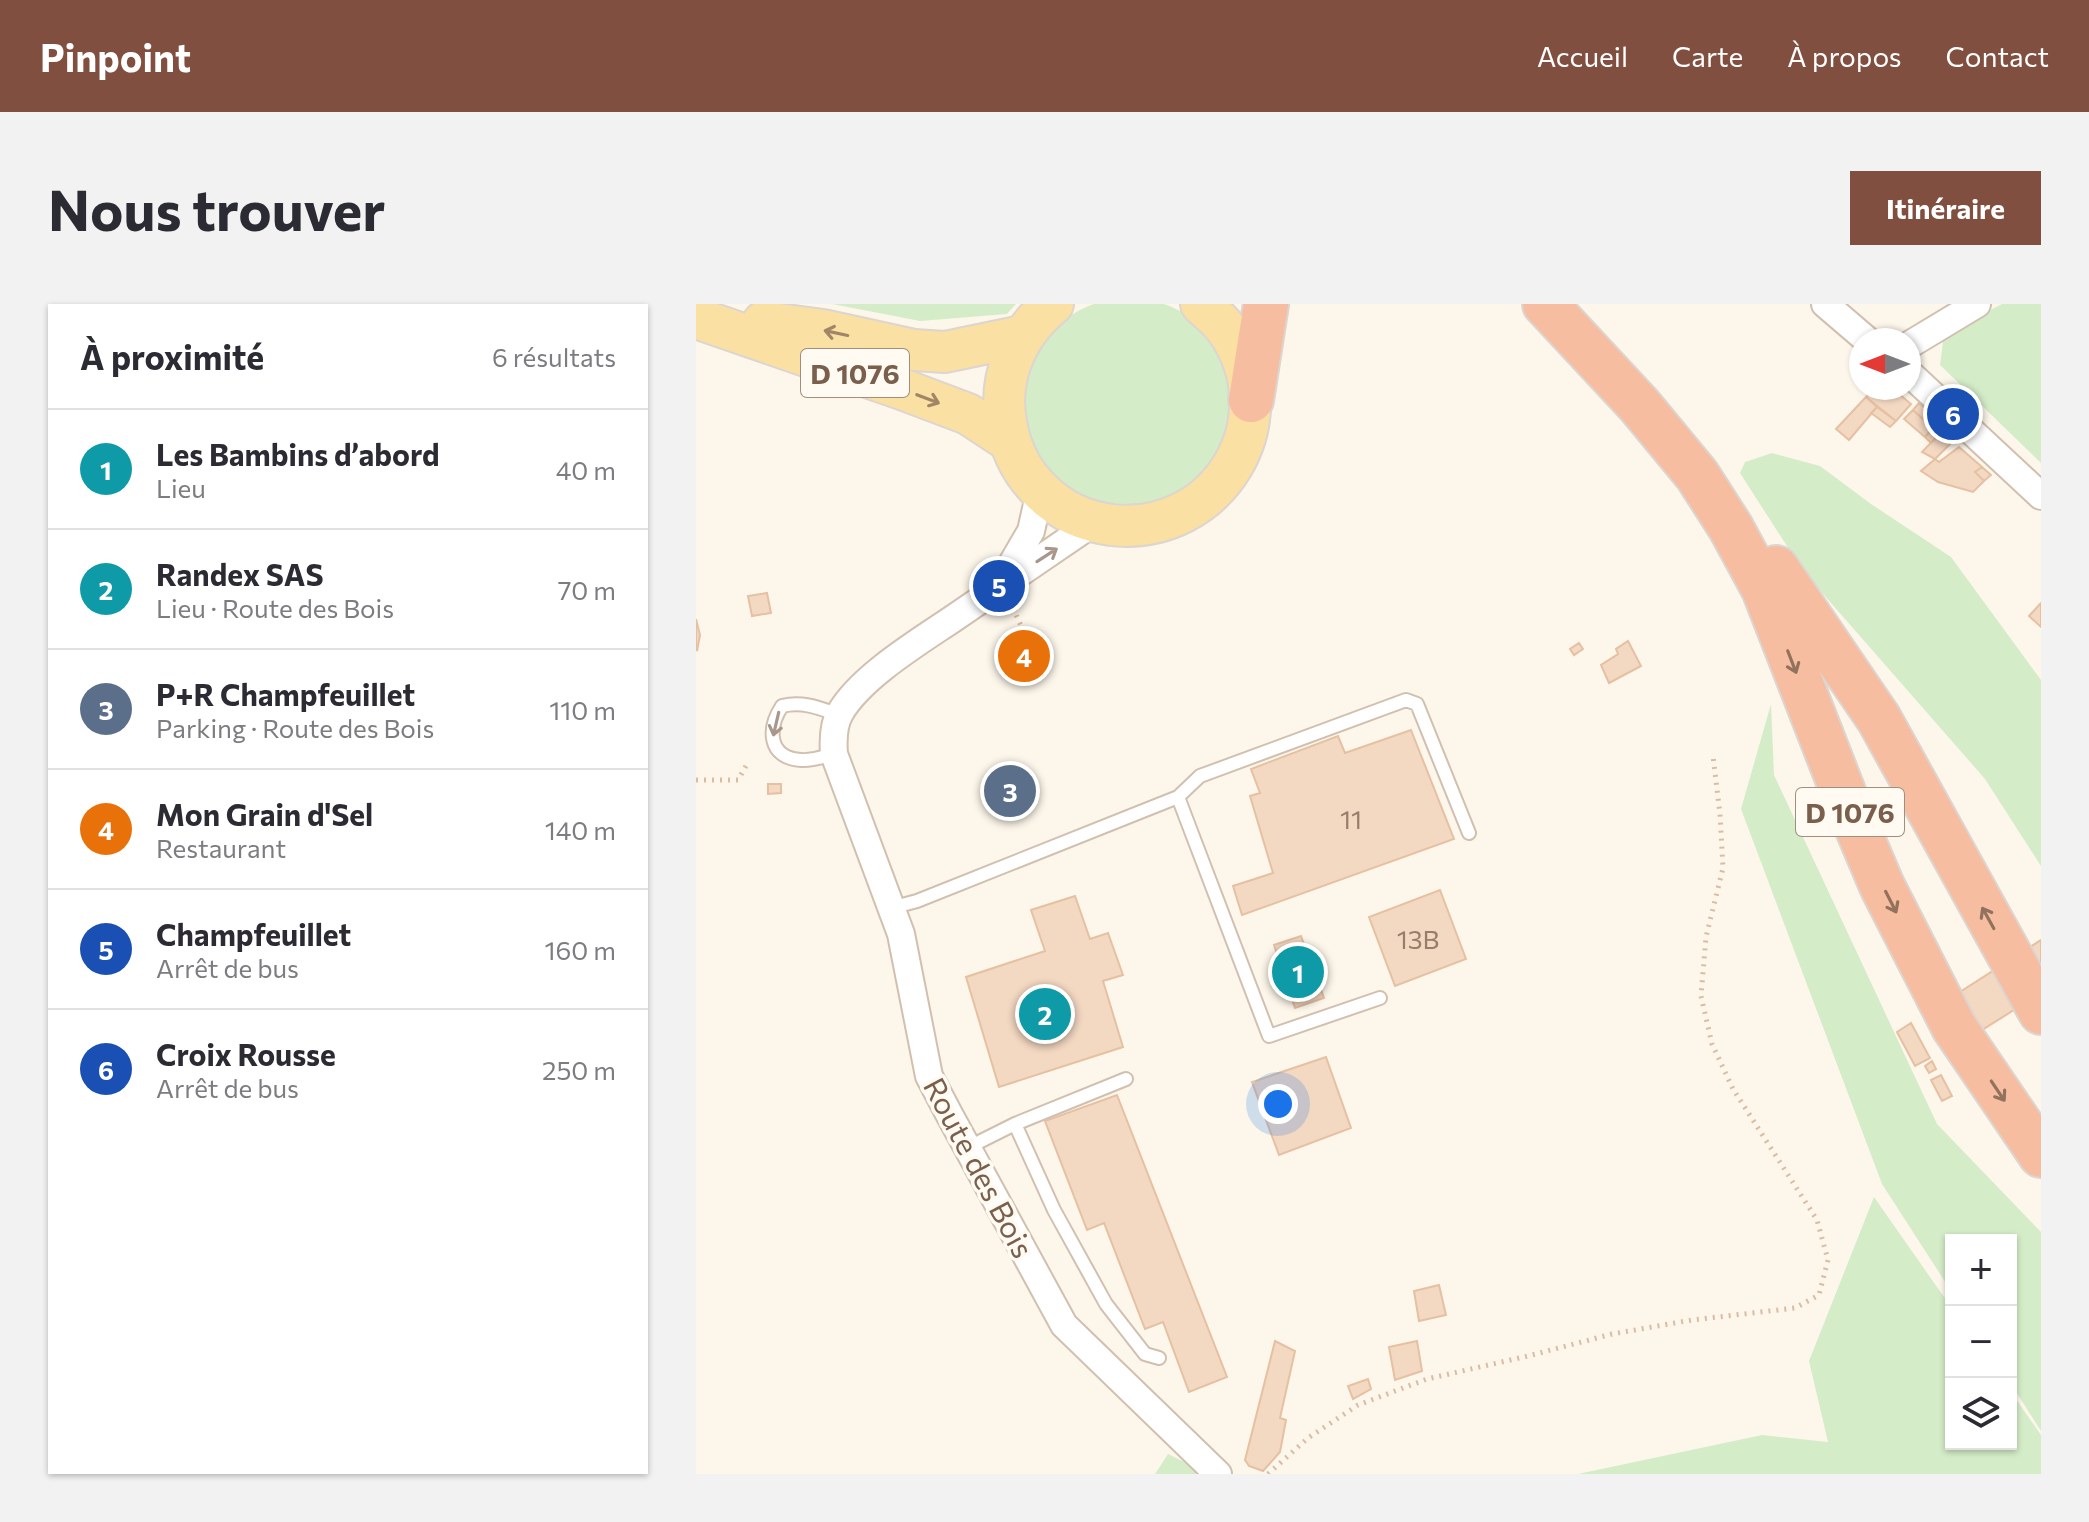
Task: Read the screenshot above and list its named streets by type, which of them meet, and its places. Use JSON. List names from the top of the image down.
{
  "streets": {
    "highway": ["D 1076"],
    "street": ["Route des Bois"]
  },
  "house_numbers": ["11", "13B"],
  "north": "left",
  "page": {
    "header": "Pinpoint",
    "nav": [
      "Accueil",
      "Carte",
      "À propos",
      "Contact"
    ],
    "buttons": "Itinéraire",
    "title": "Nous trouver",
    "heading": ["À proximité", "6 résultats"],
    "pins": [
      "6",
      "5",
      "4",
      "3",
      "1",
      "2"
    ],
    "list": [
      {
        "mark": "1",
        "name": "Les Bambins d’abord",
        "note": "Lieu",
        "value": "40 m"
      },
      {
        "mark": "2",
        "name": "Randex SAS",
        "note": "Lieu · Route des Bois",
        "value": "70 m"
      },
      {
        "mark": "3",
        "name": "P+R Champfeuillet",
        "note": "Parking · Route des Bois",
        "value": "110 m"
      },
      {
        "mark": "4",
        "name": "Mon Grain d'Sel",
        "note": "Restaurant",
        "value": "140 m"
      },
      {
        "mark": "5",
        "name": "Champfeuillet",
        "note": "Arrêt de bus",
        "value": "160 m"
      },
      {
        "mark": "6",
        "name": "Croix Rousse",
        "note": "Arrêt de bus",
        "value": "250 m"
      }
    ],
    "map_buttons": ["+", "−"]
  }
}
